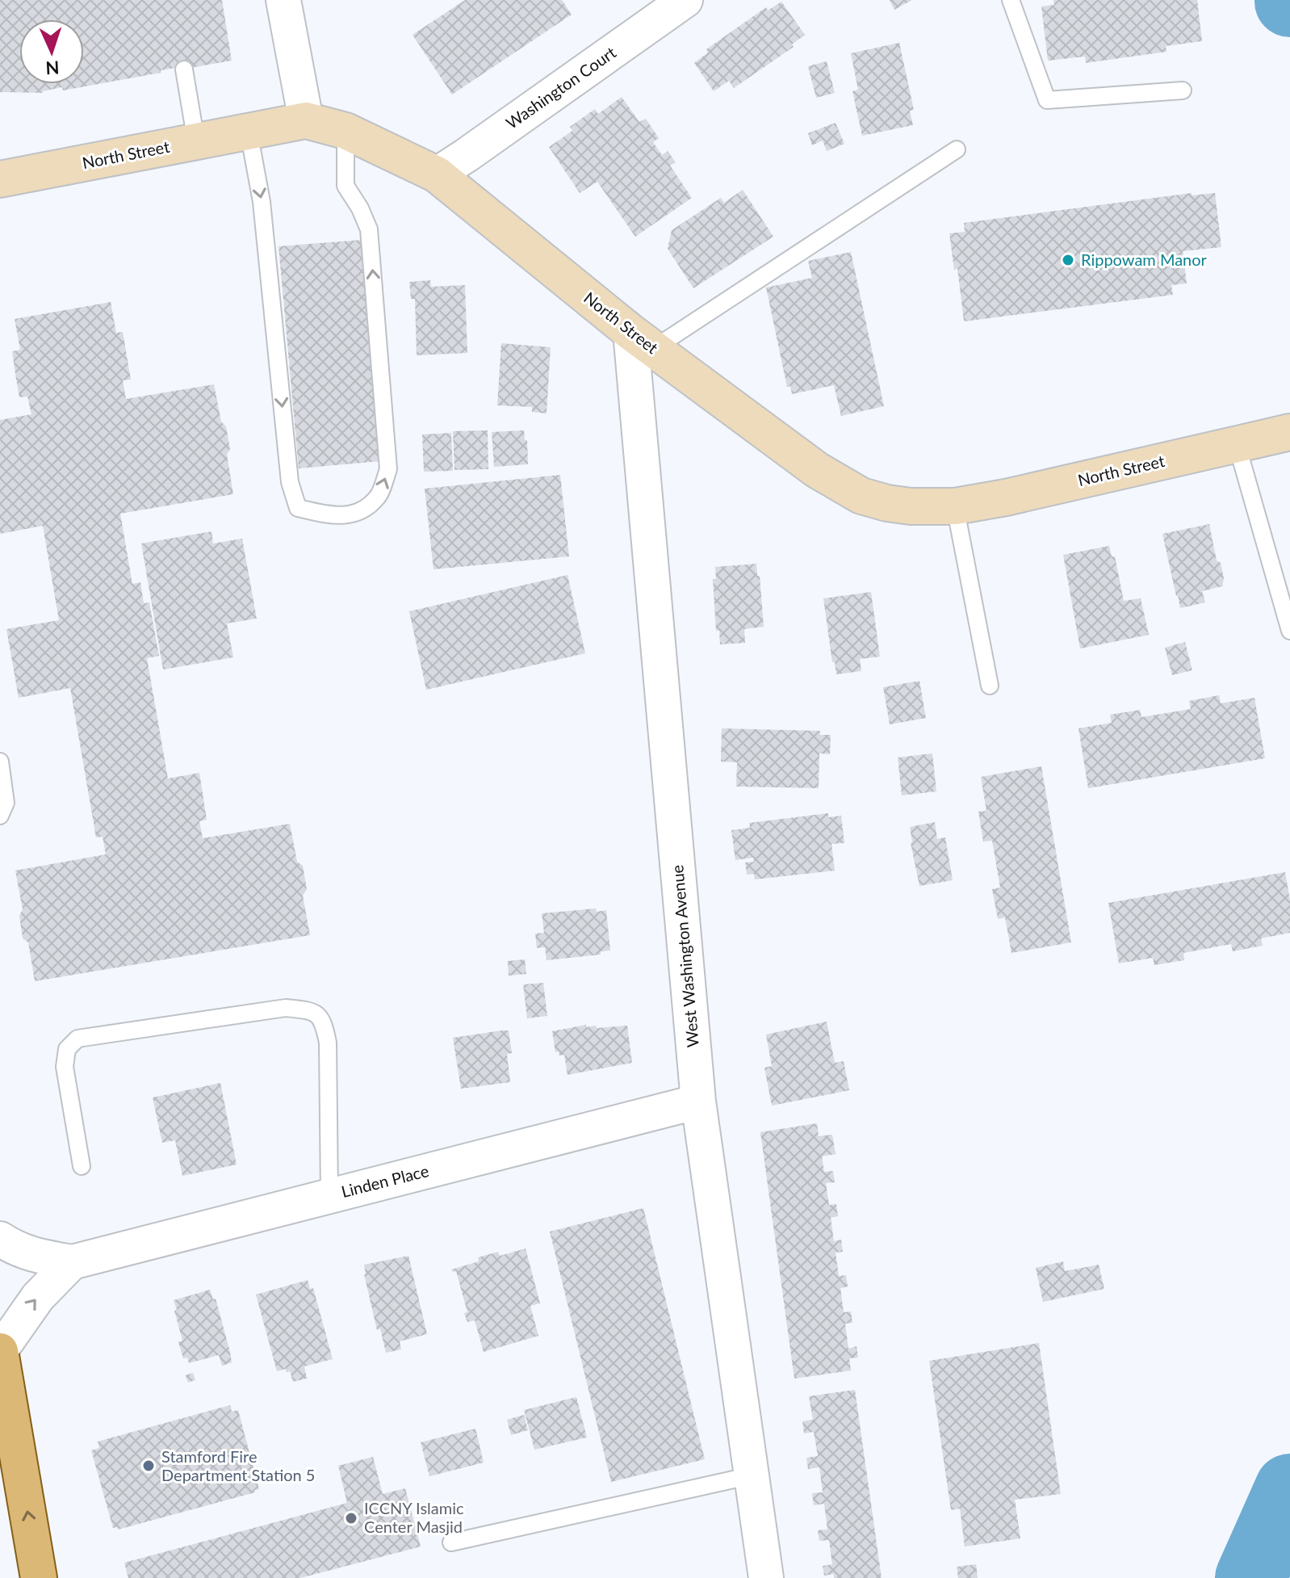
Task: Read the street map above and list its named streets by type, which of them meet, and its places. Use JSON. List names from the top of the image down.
{
  "streets": {
    "street": [
      "Washington Court",
      "North Street",
      "West Washington Avenue",
      "Linden Place"
    ]
  },
  "crossings": [
    ["Washington Court", "North Street"],
    ["North Street", "West Washington Avenue"],
    ["West Washington Avenue", "Linden Place"]
  ],
  "places": ["Rippowam Manor", "Stamford Fire Department Station 5", "ICCNY Islamic Center Masjid"],
  "north": "bottom"
}
